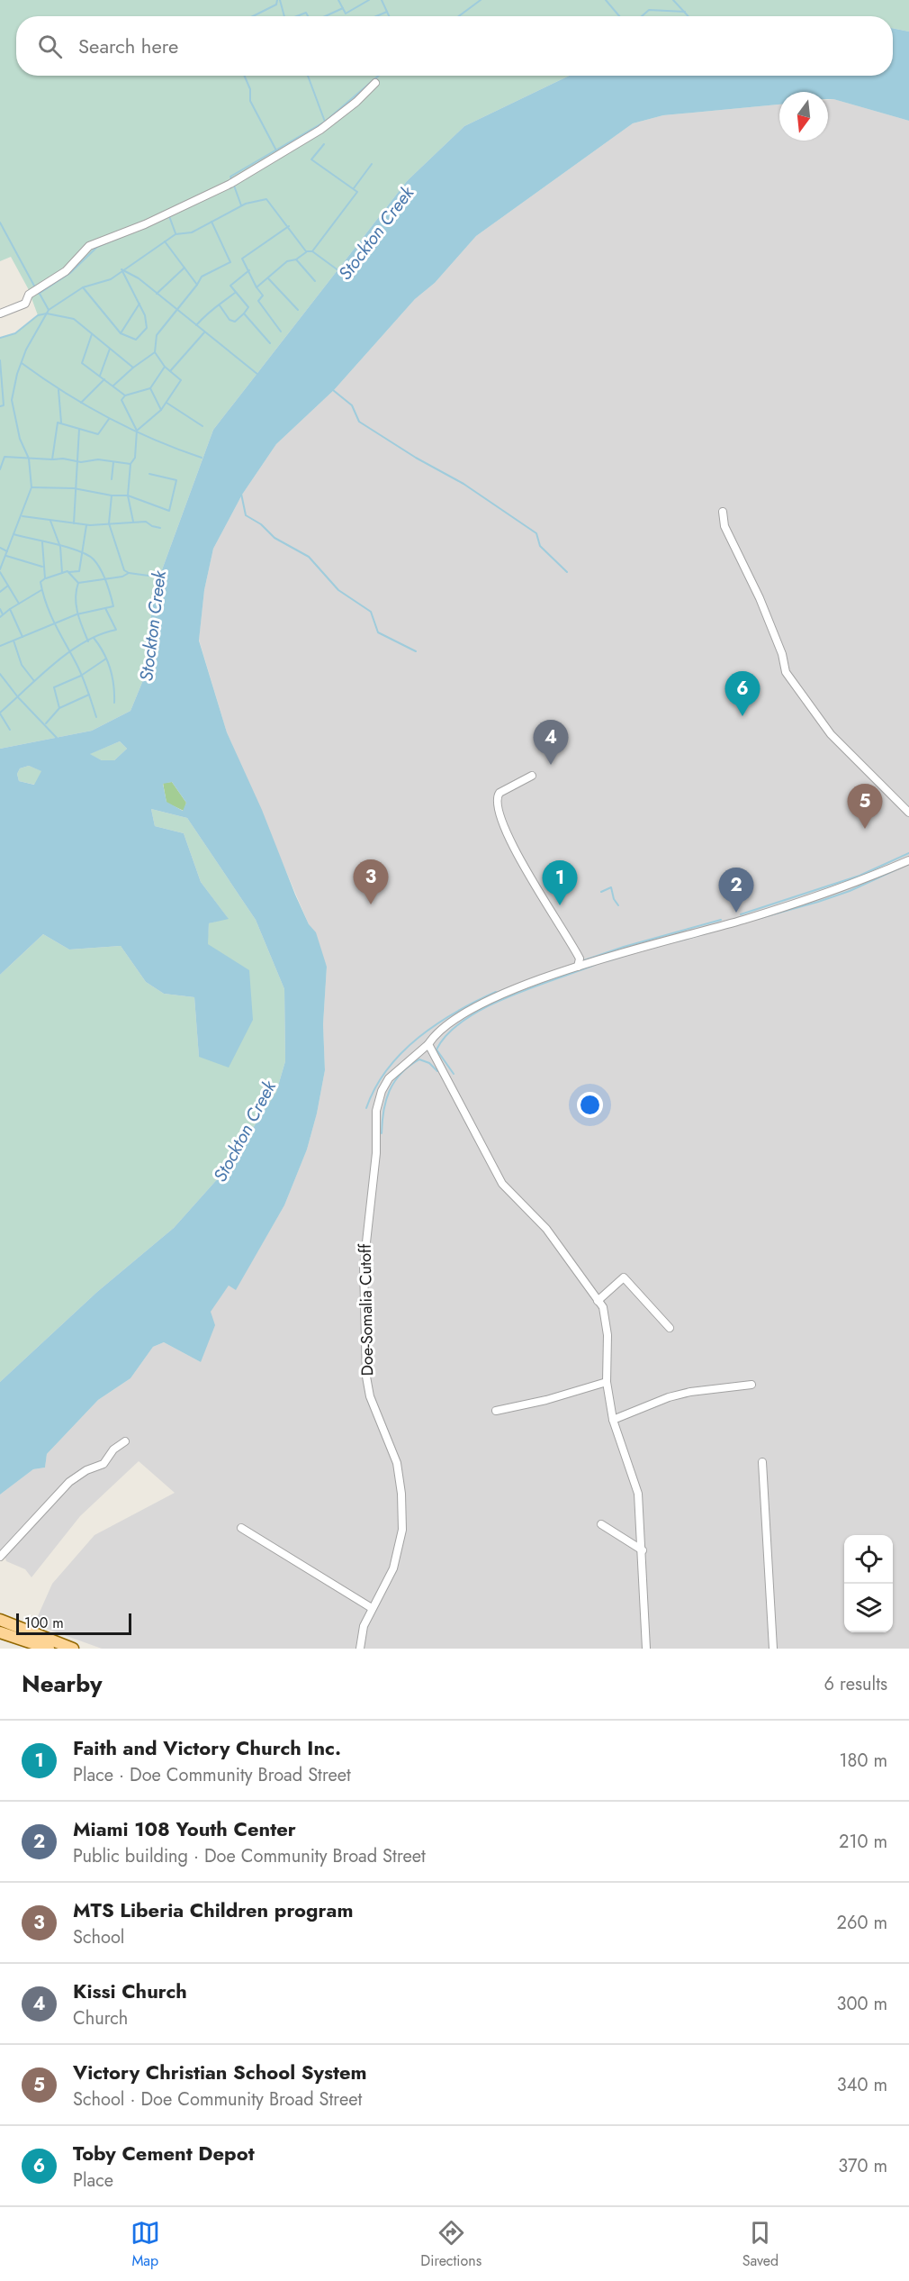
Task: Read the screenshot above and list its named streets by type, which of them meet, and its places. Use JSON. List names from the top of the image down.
{
  "streets": {
    "street": ["Doe-Somalia Cutoff"]
  },
  "water": ["Stockton Creek"],
  "scale_bar": "100 m",
  "north": "bottom",
  "page": {
    "search": "Search here",
    "pins": [
      "6",
      "4",
      "5",
      "3",
      "1",
      "2"
    ],
    "scale": "100 m",
    "heading": ["Nearby", "6 results"],
    "list": [
      {
        "mark": "1",
        "name": "Faith and Victory Church Inc.",
        "note": "Place · Doe Community Broad Street",
        "value": "180 m"
      },
      {
        "mark": "2",
        "name": "Miami 108 Youth Center",
        "note": "Public building · Doe Community Broad Street",
        "value": "210 m"
      },
      {
        "mark": "3",
        "name": "MTS Liberia Children program",
        "note": "School",
        "value": "260 m"
      },
      {
        "mark": "4",
        "name": "Kissi Church",
        "note": "Church",
        "value": "300 m"
      },
      {
        "mark": "5",
        "name": "Victory Christian School System",
        "note": "School · Doe Community Broad Street",
        "value": "340 m"
      },
      {
        "mark": "6",
        "name": "Toby Cement Depot",
        "note": "Place",
        "value": "370 m"
      }
    ],
    "nav": ["Map", "Directions", "Saved"]
  }
}
